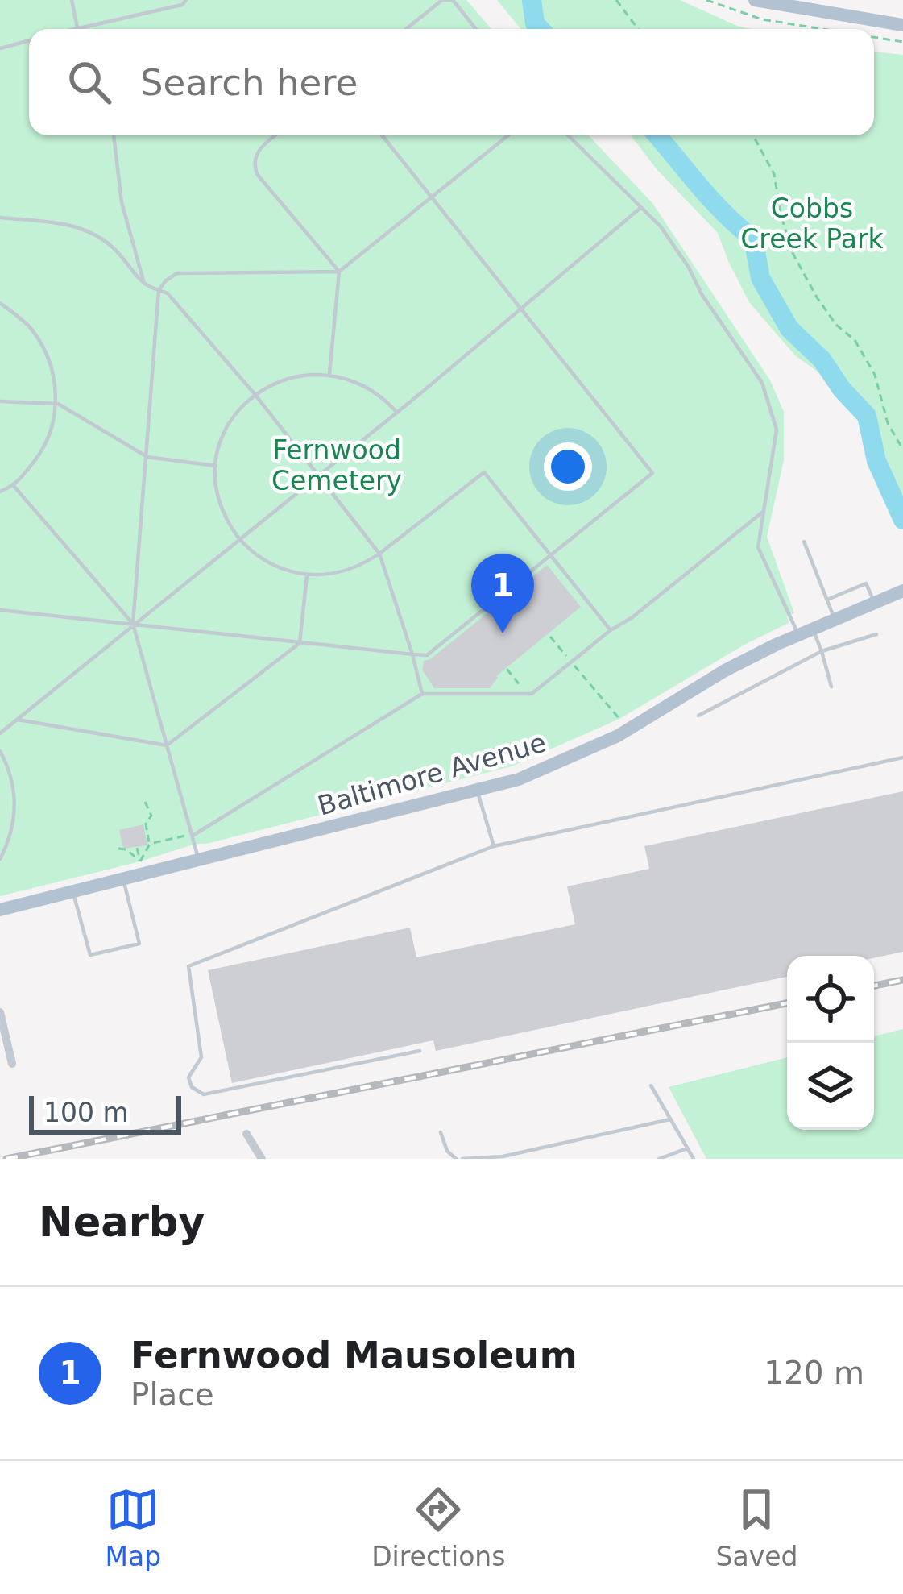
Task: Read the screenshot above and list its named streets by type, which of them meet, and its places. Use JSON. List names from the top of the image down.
{
  "streets": {
    "main road": ["Baltimore Avenue"]
  },
  "parks": ["Cobbs Creek Park", "Fernwood Cemetery"],
  "scale_bar": "100 m",
  "page": {
    "search": "Search here",
    "pins": "1",
    "scale": "100 m",
    "heading": "Nearby",
    "list": [
      {
        "mark": "1",
        "name": "Fernwood Mausoleum",
        "note": "Place",
        "value": "120 m"
      }
    ],
    "nav": ["Map", "Directions", "Saved"]
  }
}
